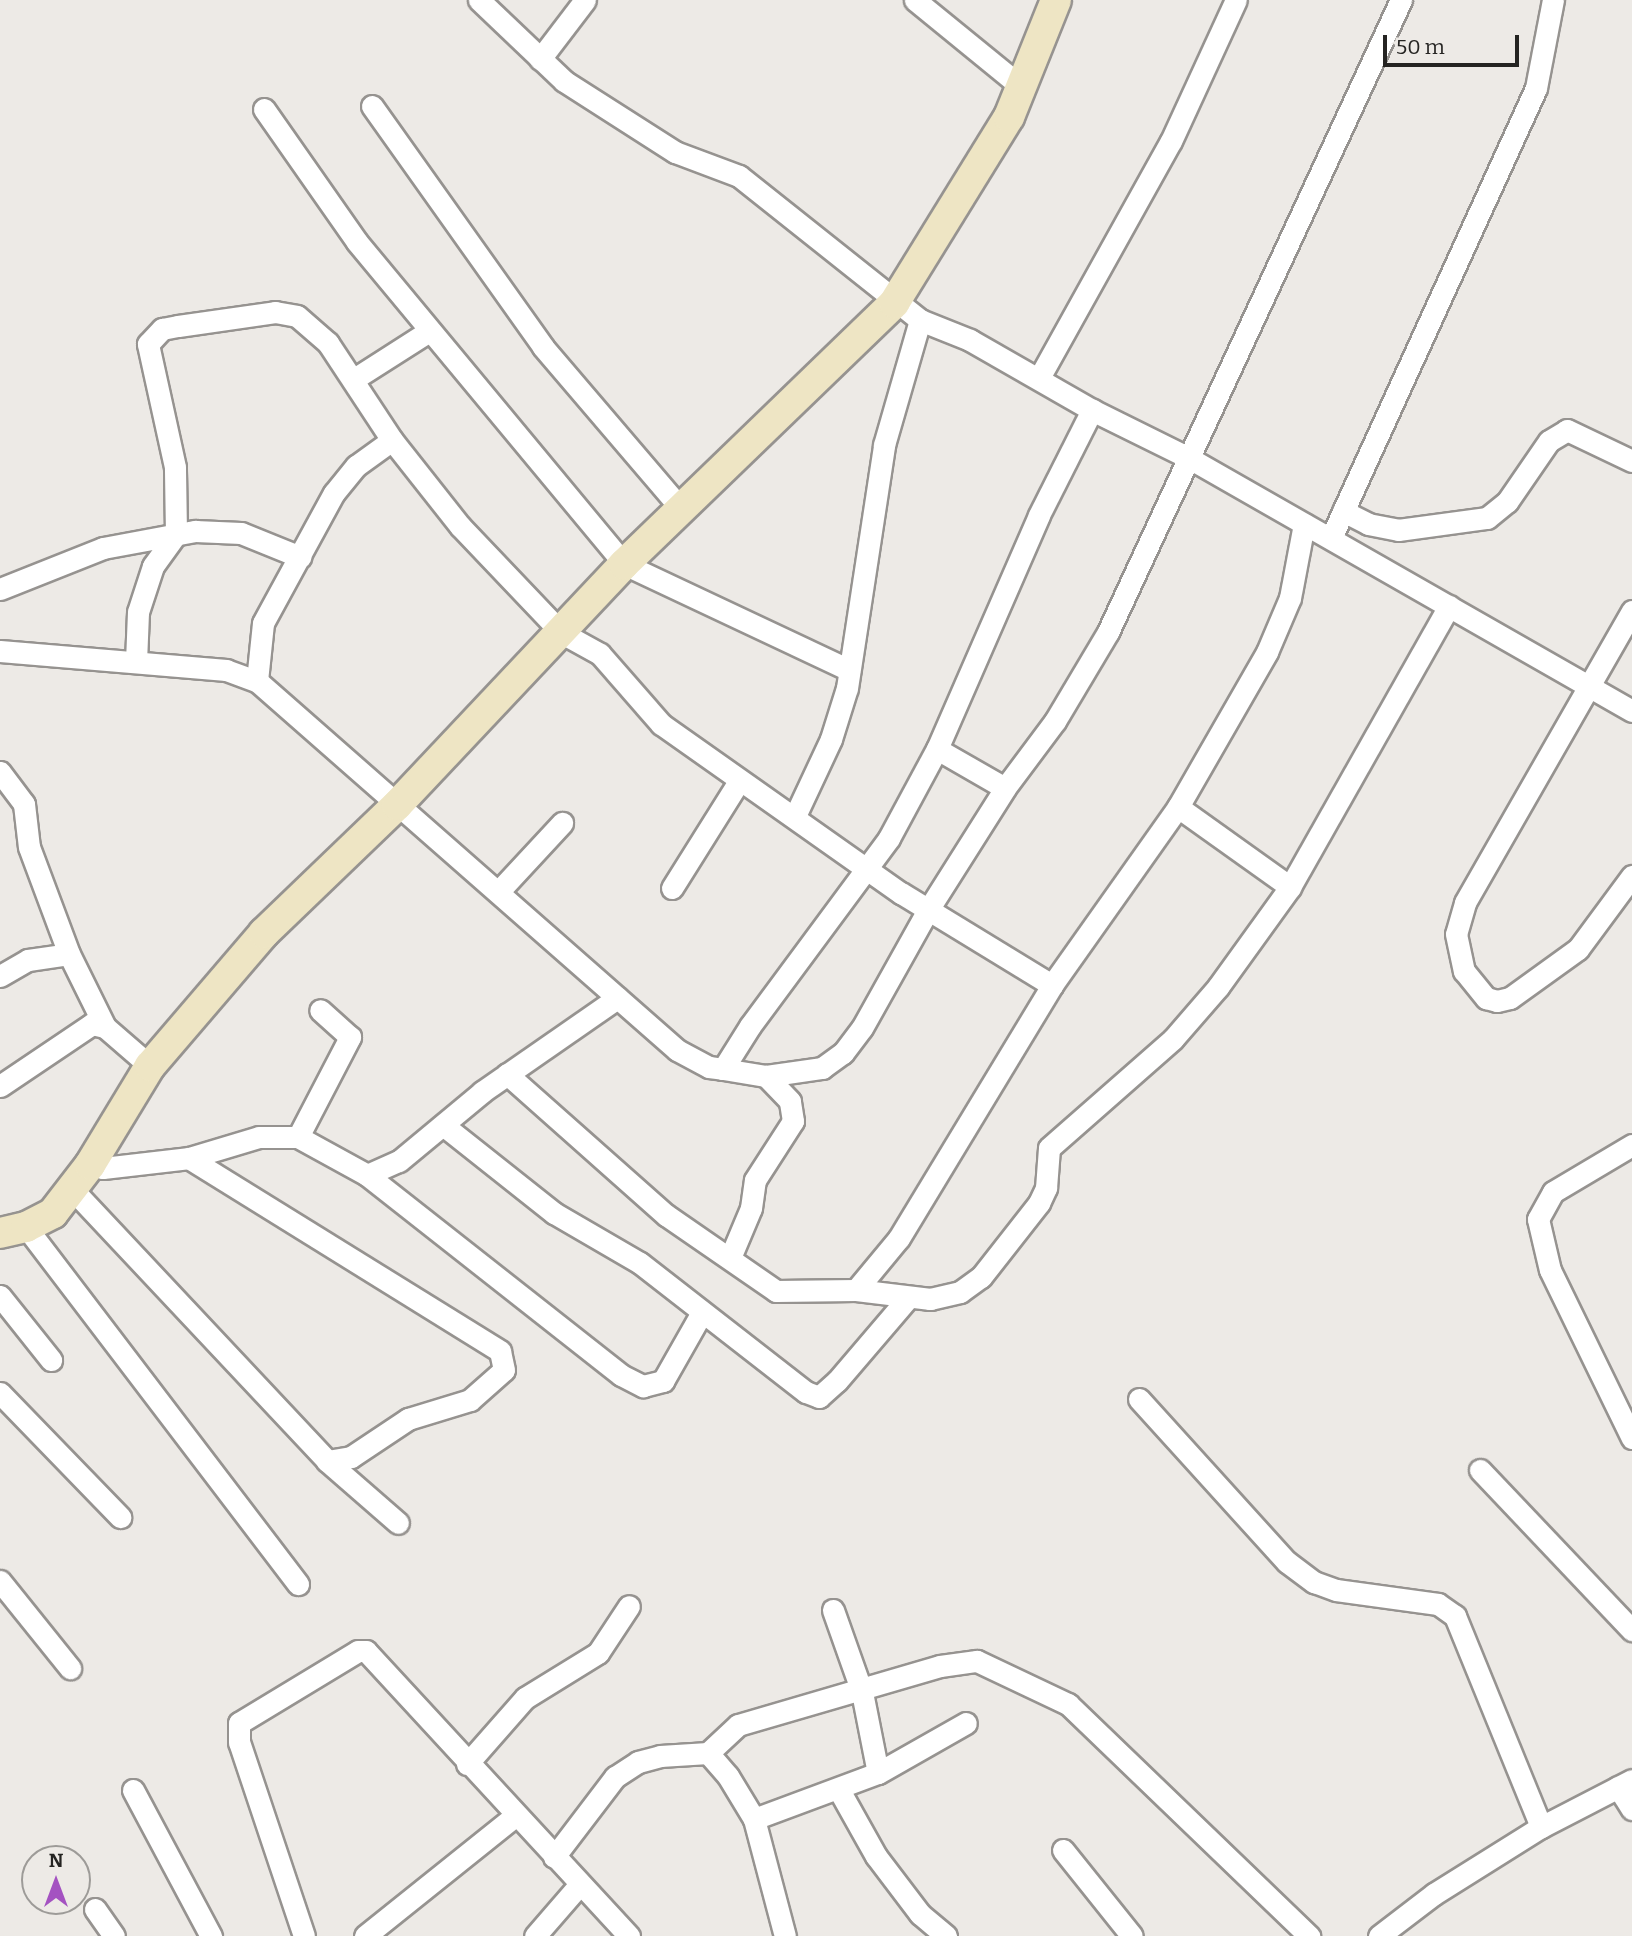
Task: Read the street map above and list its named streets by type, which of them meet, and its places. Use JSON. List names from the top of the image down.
{
  "scale_bar": "50 m",
  "north": "top"
}
